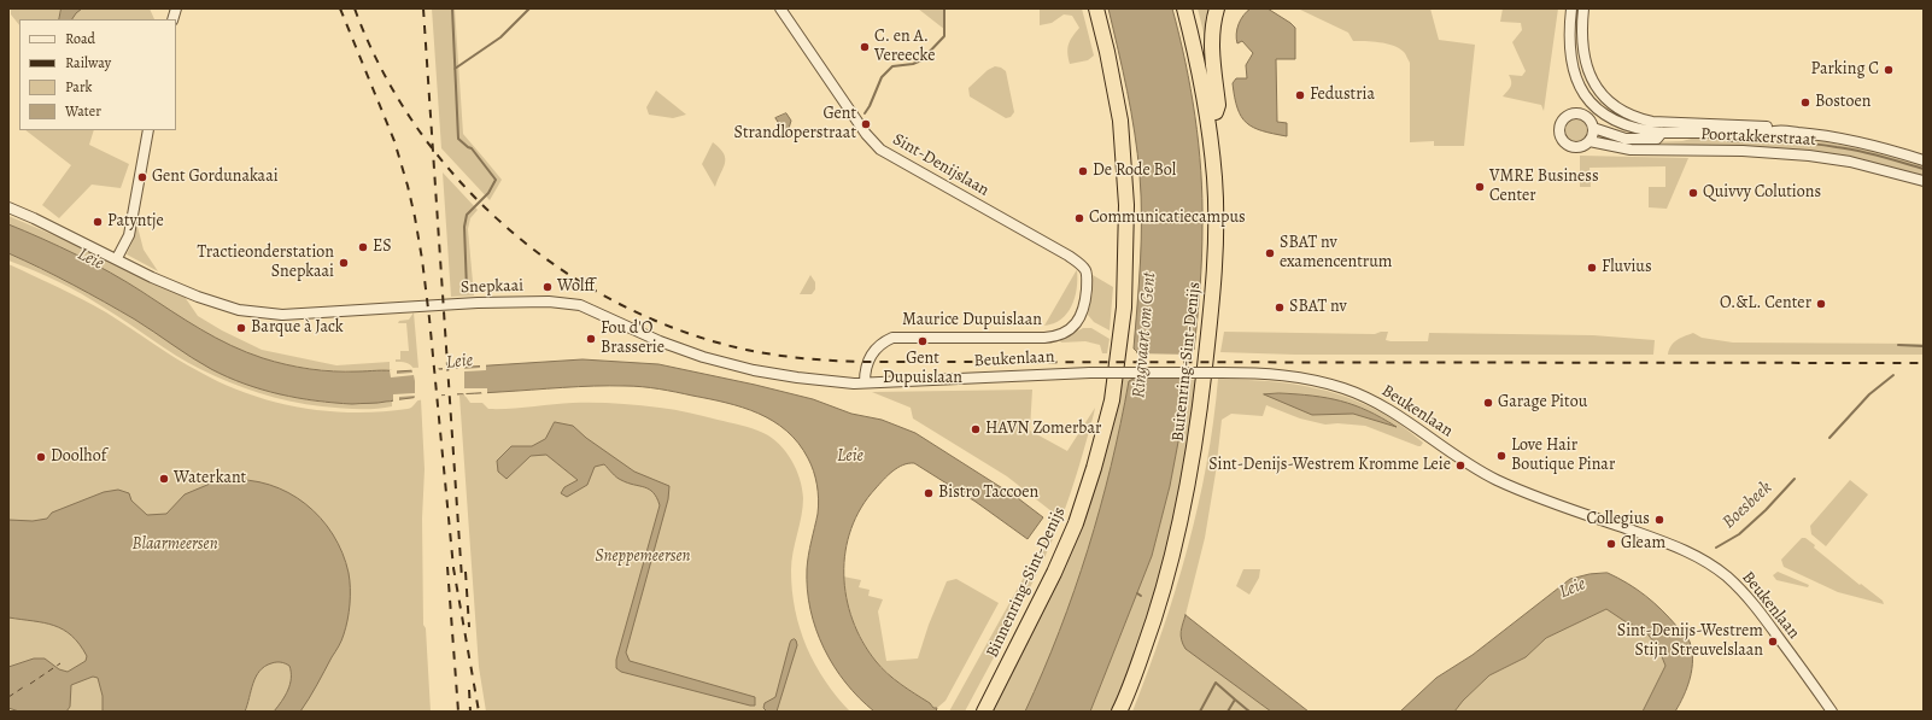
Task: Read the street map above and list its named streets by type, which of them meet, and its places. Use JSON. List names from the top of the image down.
{
  "streets": {
    "highway": ["Buitenring-Sint-Denijs", "Binnenring-Sint-Denijs"],
    "street": [
      "Poortakkerstraat",
      "Sint-Denijslaan",
      "Snepkaai",
      "Maurice Dupuislaan",
      "Beukenlaan"
    ]
  },
  "crossings": [
    ["Sint-Denijslaan", "Maurice Dupuislaan"],
    ["Snepkaai", "Maurice Dupuislaan"],
    ["Snepkaai", "Beukenlaan"],
    ["Maurice Dupuislaan", "Beukenlaan"]
  ],
  "water": ["Leie", "Ringvaart om Gent", "Boesbeek"],
  "parks": ["Blaarmeersen", "Sneppemeersen"],
  "places": [
    "C. en A. Vereecke",
    "Parking C",
    "Fedustria",
    "Bostoen",
    "Gent Strandloperstraat",
    "De Rode Bol",
    "Gent Gordunakaai",
    "VMRE Business Center",
    "Quivvy Colutions",
    "Communicatiecampus",
    "Patyntje",
    "ES",
    "SBAT nv examencentrum",
    "Tractieonderstation Snepkaai",
    "Fluvius",
    "Wolff",
    "O.&L. Center",
    "SBAT nv",
    "Barque à Jack",
    "Fou d'O Brasserie",
    "Gent Dupuislaan",
    "Garage Pitou",
    "HAVN Zomerbar",
    "Love Hair Boutique Pinar",
    "Doolhof",
    "Sint-Denijs-Westrem Kromme Leie",
    "Waterkant",
    "Bistro Taccoen",
    "Collegius",
    "Gleam",
    "Sint-Denijs-Westrem Stijn Streuvelslaan"
  ],
  "legend": [
    "Road",
    "Railway",
    "Park",
    "Water"
  ]
}
